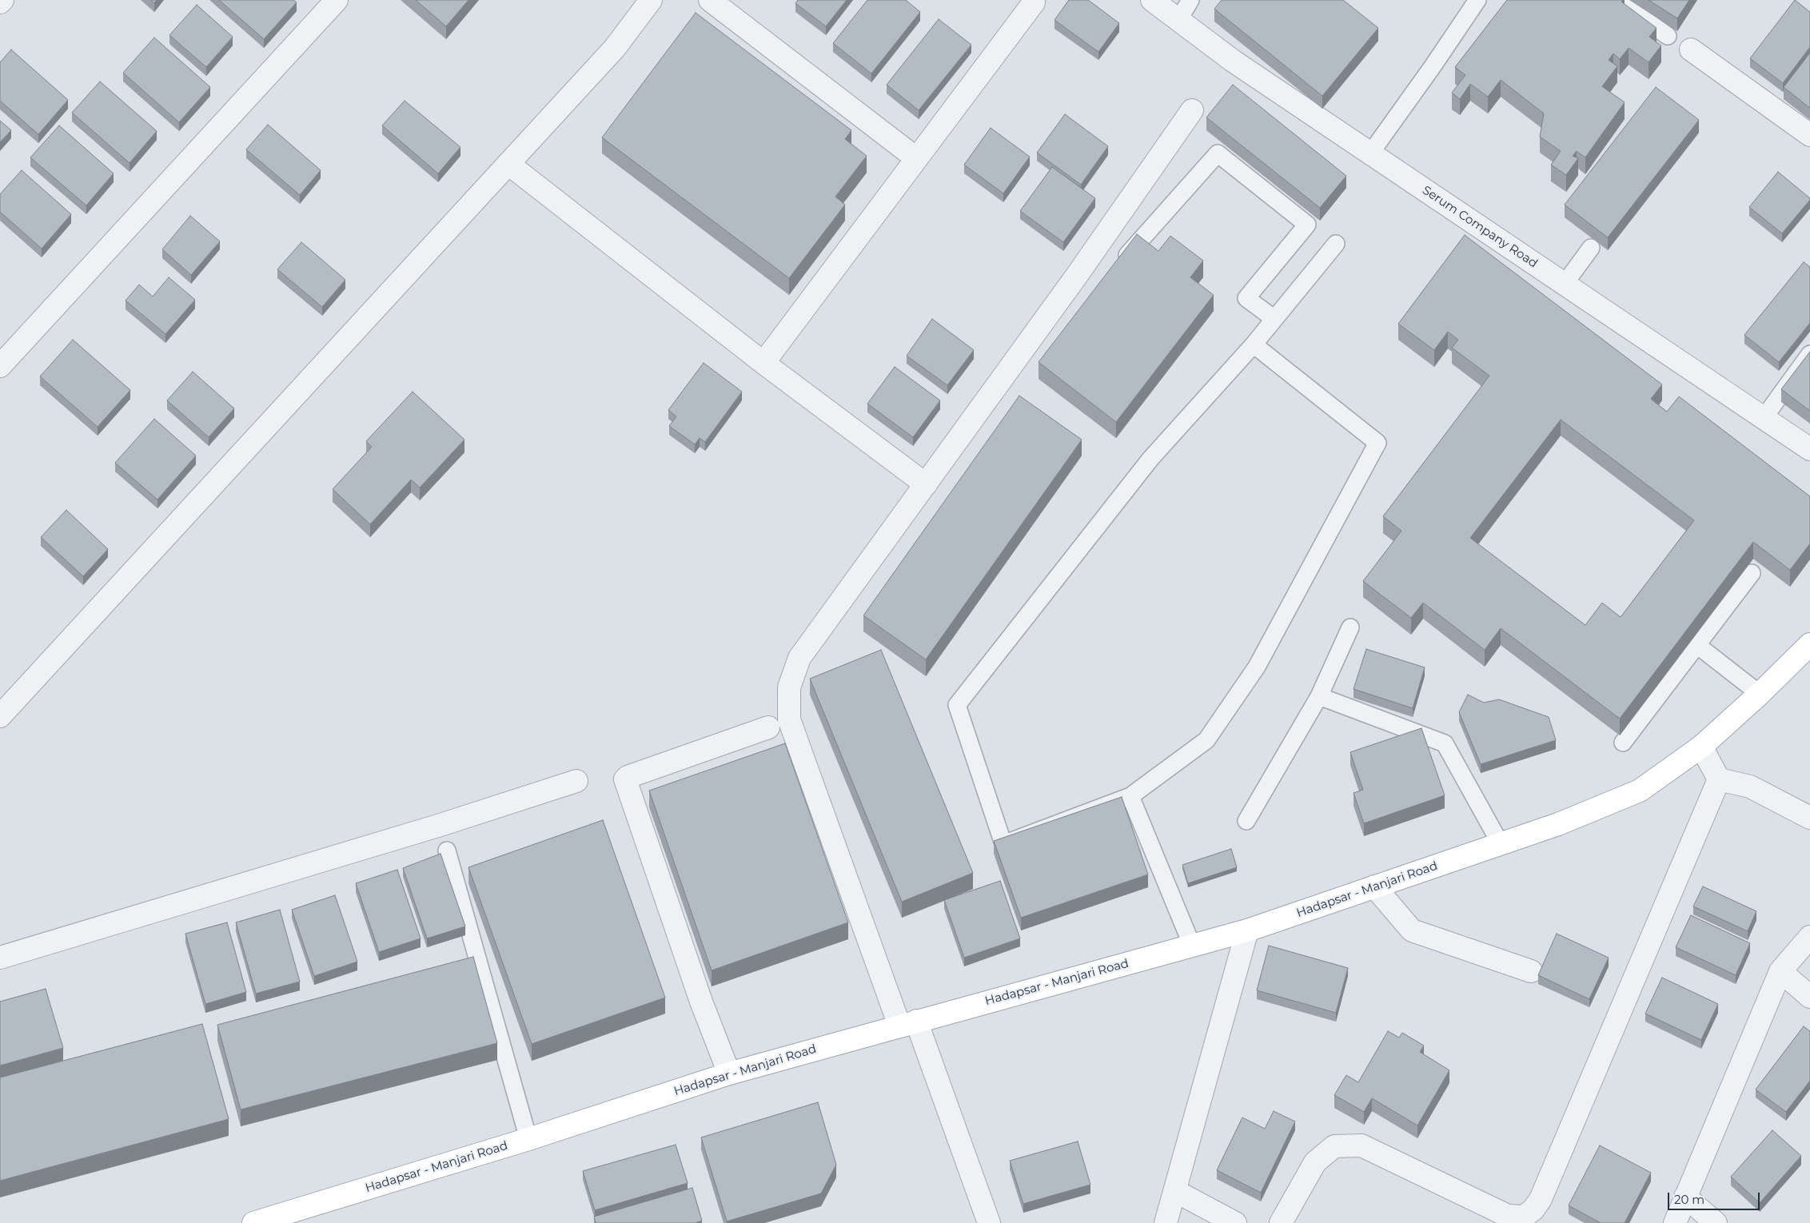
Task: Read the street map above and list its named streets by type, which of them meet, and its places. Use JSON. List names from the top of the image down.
{
  "streets": {
    "main road": ["Hadapsar - Manjari Road"],
    "street": ["Serum Company Road"]
  },
  "scale_bar": "20 m"
}
